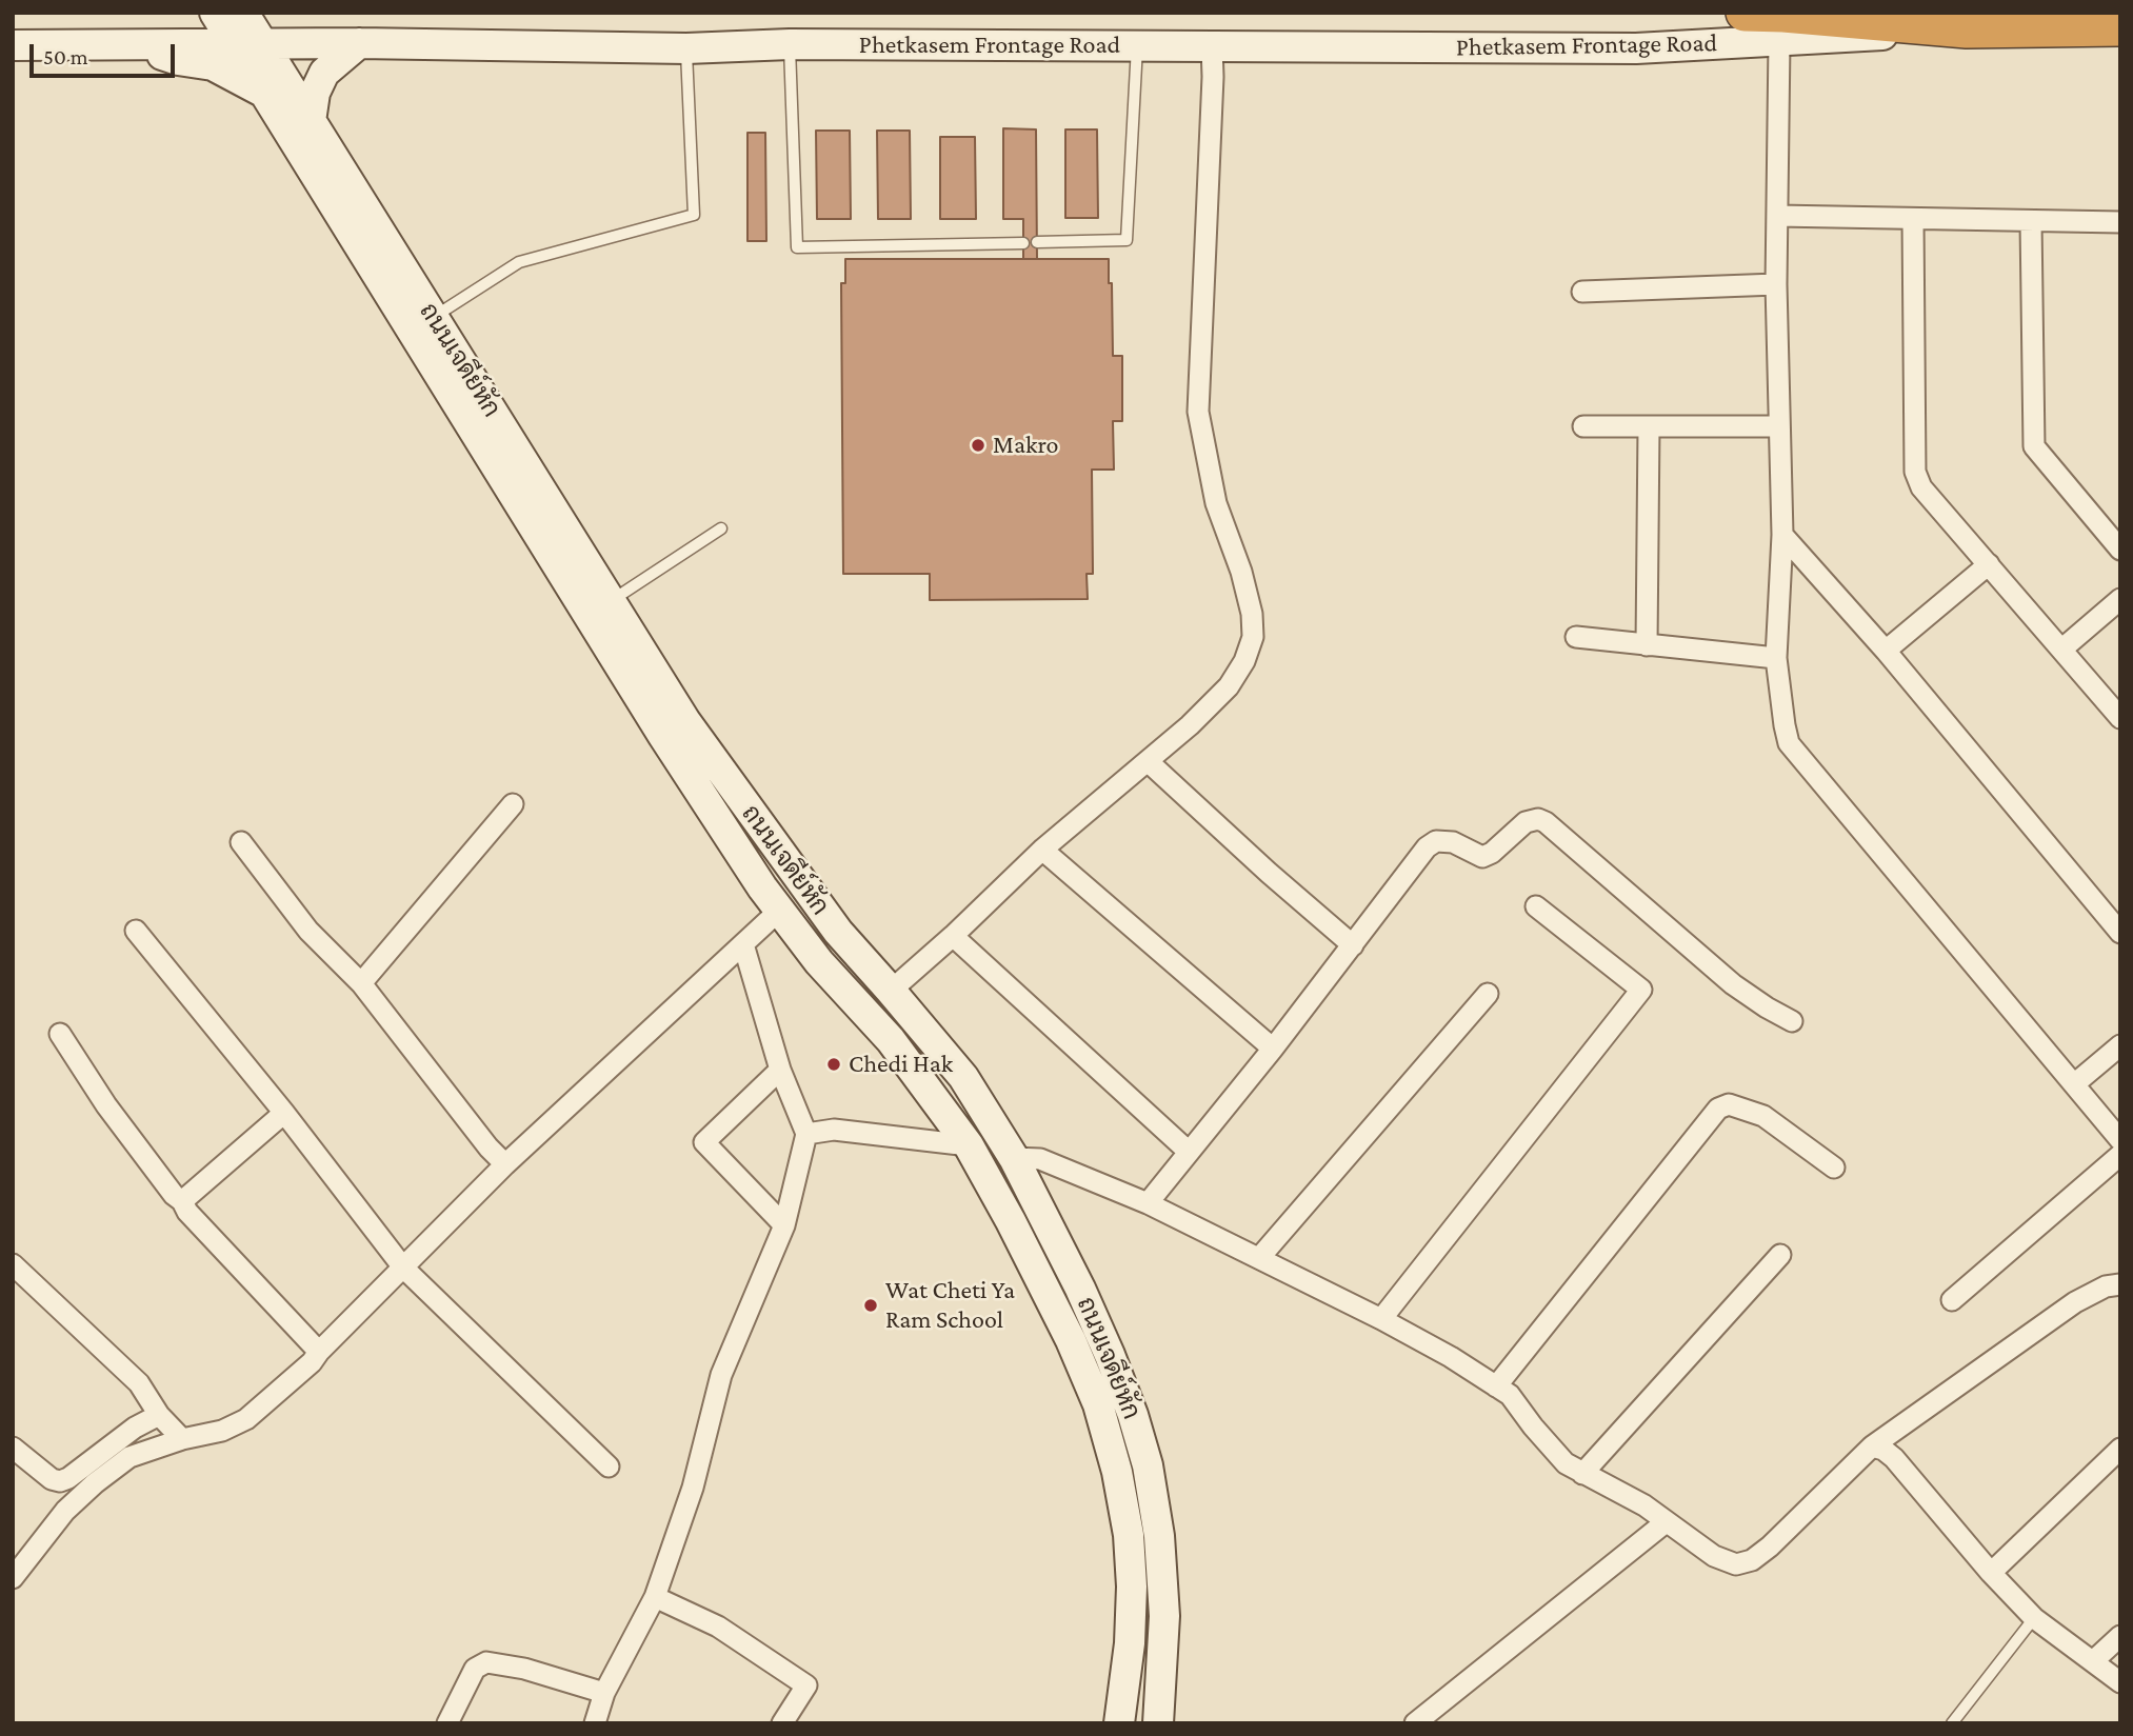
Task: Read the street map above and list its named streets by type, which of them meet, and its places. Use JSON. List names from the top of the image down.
{
  "streets": {
    "main road": ["Phetkasem Frontage Road", "ถนนเจดีย์หัก"]
  },
  "crossings": [
    ["Phetkasem Frontage Road", "ถนนเจดีย์หัก"]
  ],
  "places": ["Makro", "Chedi Hak", "Wat Cheti Ya Ram School"],
  "scale_bar": "50 m"
}
